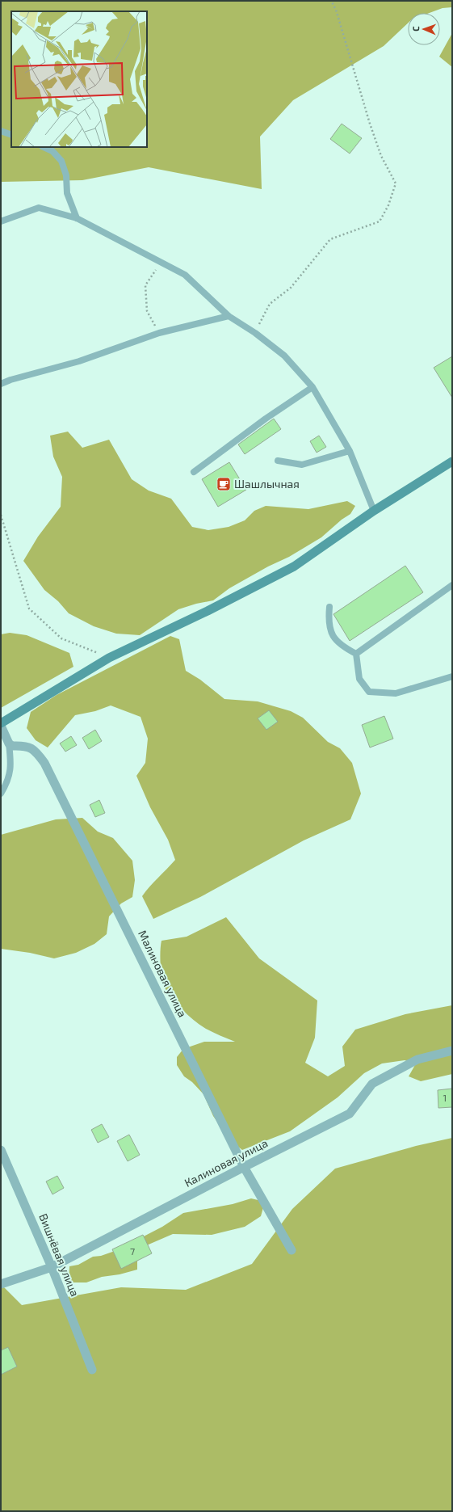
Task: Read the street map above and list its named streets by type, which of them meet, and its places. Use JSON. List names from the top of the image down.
{
  "streets": {
    "street": ["Малиновая улица", "Калиновая улица", "Вишнёвая улица"]
  },
  "crossings": [
    ["Малиновая улица", "Калиновая улица"],
    ["Калиновая улица", "Вишнёвая улица"]
  ],
  "places": {
    "cafe": ["Шашлычная"]
  },
  "house_numbers": ["1", "7"],
  "north": "left"
}
